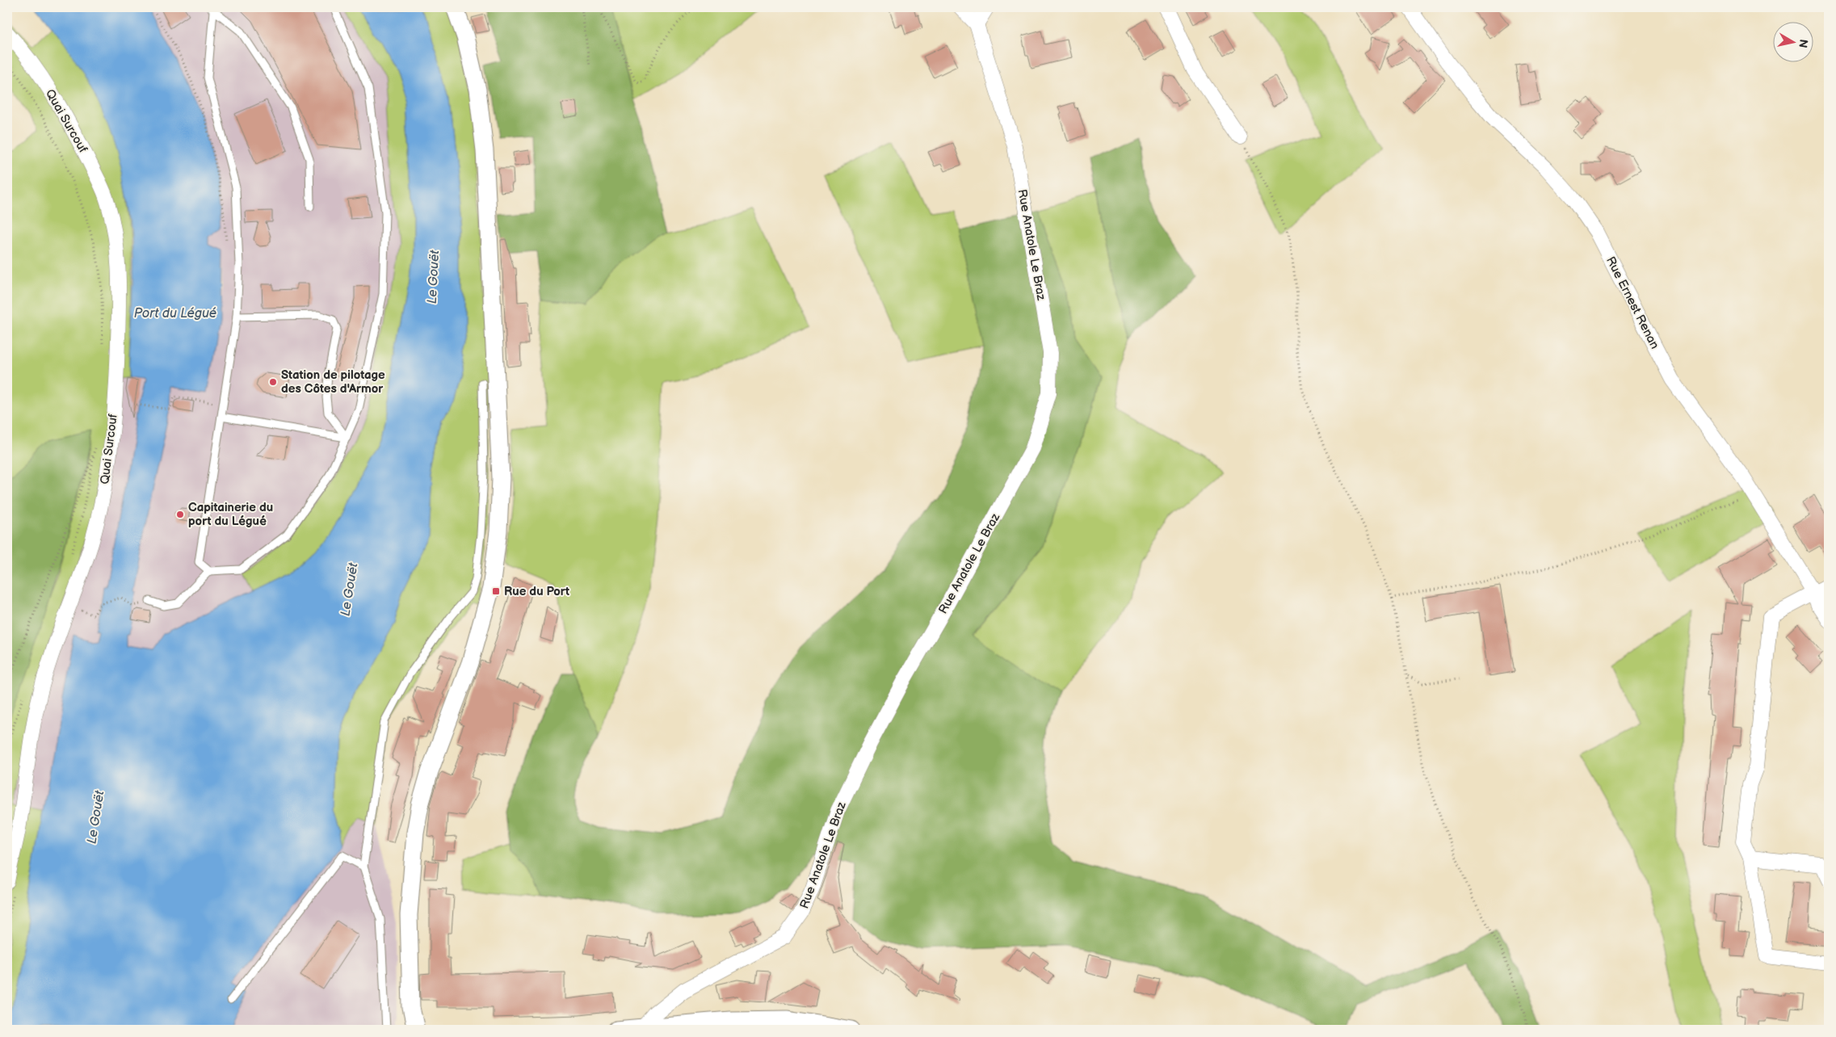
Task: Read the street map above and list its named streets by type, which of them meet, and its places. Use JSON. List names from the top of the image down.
{
  "streets": {
    "street": ["Quai Surcouf", "Rue Anatole Le Braz", "Rue Ernest Renan"]
  },
  "water": ["Le Gouët", "Port du Légué"],
  "places": {
    "other": ["Station de pilotage des Côtes d'Armor", "Capitainerie du port du Légué"],
    "transit": ["Rue du Port"]
  },
  "north": "right"
}
